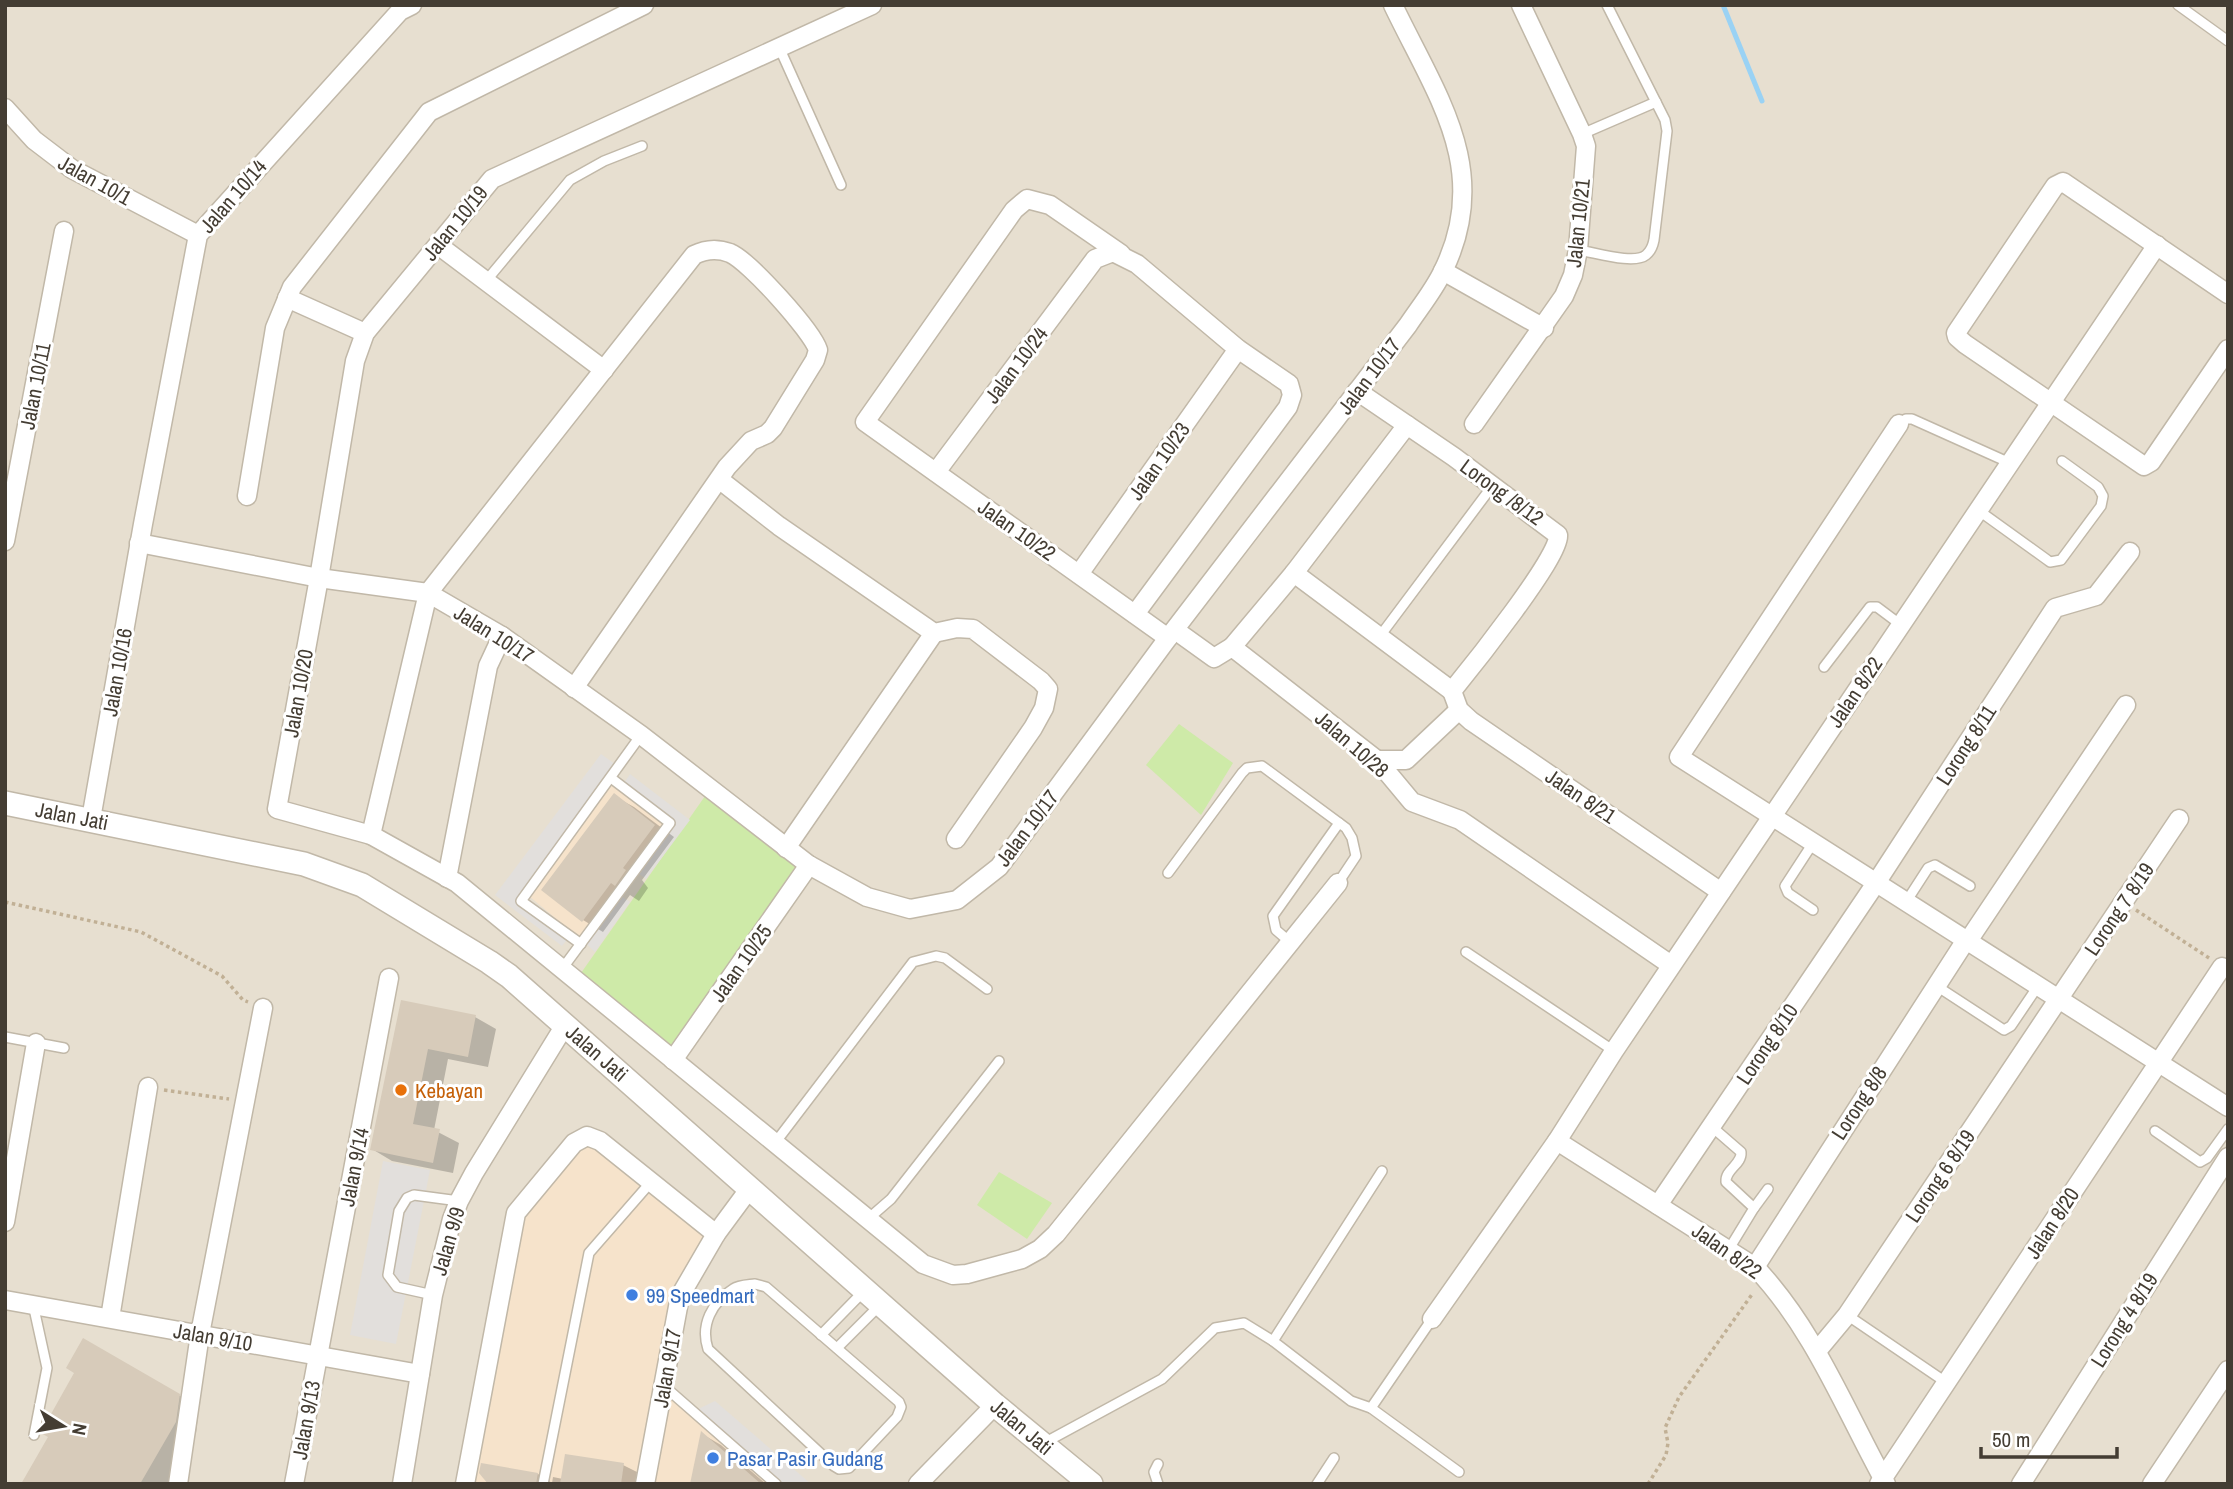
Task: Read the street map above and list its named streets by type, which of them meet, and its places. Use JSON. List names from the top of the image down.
{
  "streets": {
    "street": [
      "Jalan 10/1",
      "Jalan 10/14",
      "Jalan 10/19",
      "Jalan 10/21",
      "Jalan 10/24",
      "Jalan 10/17",
      "Jalan 10/11",
      "Jalan 10/23",
      "Lorong /8/12",
      "Jalan 10/22",
      "Jalan 10/16",
      "Jalan 8/22",
      "Jalan 10/20",
      "Jalan 10/28",
      "Lorong 8/11",
      "Jalan 8/21",
      "Jalan Jati",
      "Lorong 7 8/19",
      "Jalan 10/25",
      "Lorong 8/10",
      "Lorong 8/8",
      "Jalan 9/14",
      "Lorong 6 8/19",
      "Jalan 8/20",
      "Jalan 9/9",
      "Lorong 4 8/19",
      "Jalan 9/10",
      "Jalan 9/17",
      "Jalan 9/13"
    ]
  },
  "crossings": [
    ["Jalan 10/1", "Jalan 10/14"],
    ["Jalan 10/14", "Jalan 10/16"],
    ["Jalan 10/19", "Jalan 10/17"],
    ["Jalan 10/19", "Jalan 10/20"],
    ["Jalan 10/24", "Jalan 10/22"],
    ["Jalan 10/17", "Lorong /8/12"],
    ["Jalan 10/17", "Jalan 10/22"],
    ["Jalan 10/17", "Jalan 10/16"],
    ["Jalan 10/17", "Jalan 10/20"],
    ["Jalan 10/17", "Jalan 10/25"],
    ["Jalan 10/23", "Jalan 10/22"],
    ["Jalan 10/16", "Jalan Jati"],
    ["Jalan 8/22", "Jalan 10/28"],
    ["Jalan 8/22", "Jalan 8/21"],
    ["Jalan 8/22", "Lorong 8/10"],
    ["Jalan 8/22", "Lorong 8/8"],
    ["Jalan 8/22", "Lorong 6 8/19"],
    ["Jalan 8/22", "Jalan 8/20"],
    ["Lorong 8/11", "Lorong 8/10"],
    ["Jalan Jati", "Jalan 9/9"],
    ["Jalan Jati", "Jalan 9/17"],
    ["Lorong 7 8/19", "Lorong 6 8/19"],
    ["Jalan 9/14", "Jalan 9/10"],
    ["Jalan 9/14", "Jalan 9/13"],
    ["Jalan 9/9", "Jalan 9/10"],
    ["Jalan 9/10", "Jalan 9/13"]
  ],
  "places": ["Kebayan", "99 Speedmart", "Pasar Pasir Gudang"],
  "scale_bar": "50 m",
  "north": "right"
}
